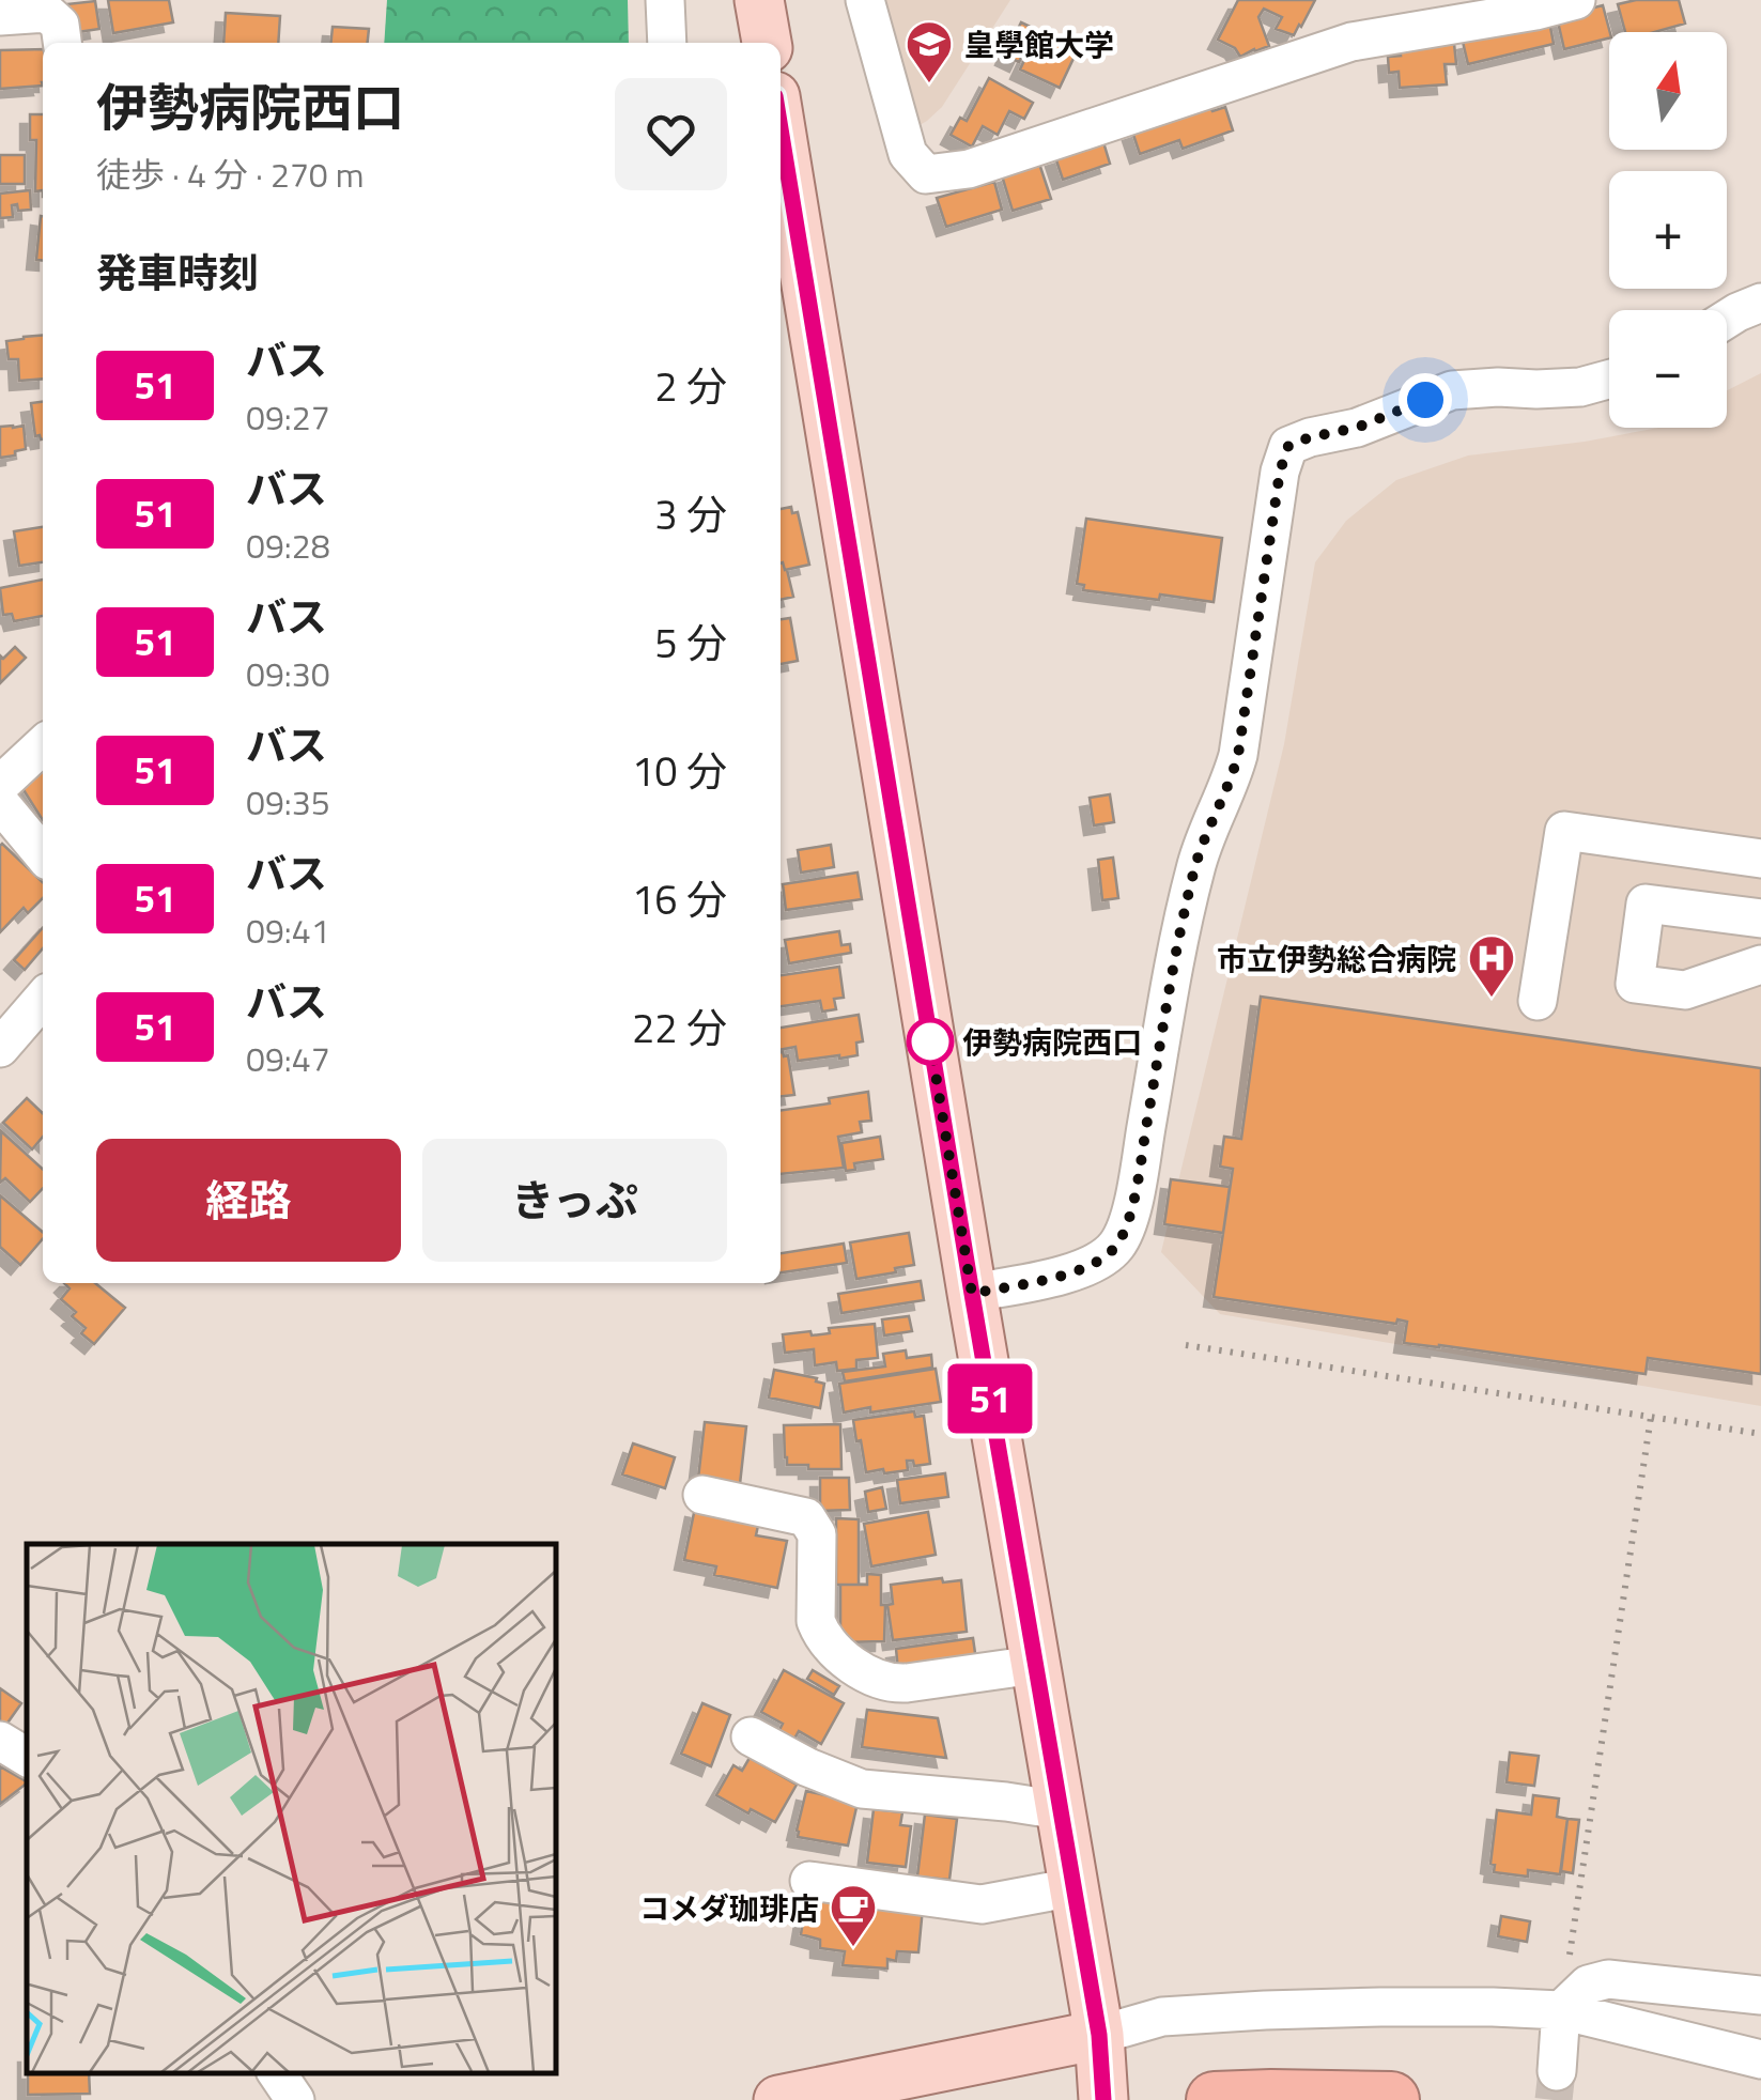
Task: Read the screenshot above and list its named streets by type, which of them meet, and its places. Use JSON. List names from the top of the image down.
{
  "places": {
    "school or university": ["皇學館大学"],
    "hospital": ["市立伊勢総合病院"],
    "other": ["伊勢病院西口"],
    "cafe": ["コメダ珈琲店"]
  },
  "lines": ["bus line 51"],
  "north": "top",
  "page": {
    "on_map": "51",
    "map_buttons": ["+", "−"],
    "heading": [
      ["伊勢病院西口", "徒歩 · 4 分 · 270 m"],
      "発車時刻"
    ],
    "list": [
      {
        "mark": "51",
        "name": "バス",
        "note": "09:27",
        "value": "2 分"
      },
      {
        "mark": "51",
        "name": "バス",
        "note": "09:28",
        "value": "3 分"
      },
      {
        "mark": "51",
        "name": "バス",
        "note": "09:30",
        "value": "5 分"
      },
      {
        "mark": "51",
        "name": "バス",
        "note": "09:35",
        "value": "10 分"
      },
      {
        "mark": "51",
        "name": "バス",
        "note": "09:41",
        "value": "16 分"
      },
      {
        "mark": "51",
        "name": "バス",
        "note": "09:47",
        "value": "22 分"
      }
    ],
    "buttons": ["経路", "きっぷ"]
  }
}
